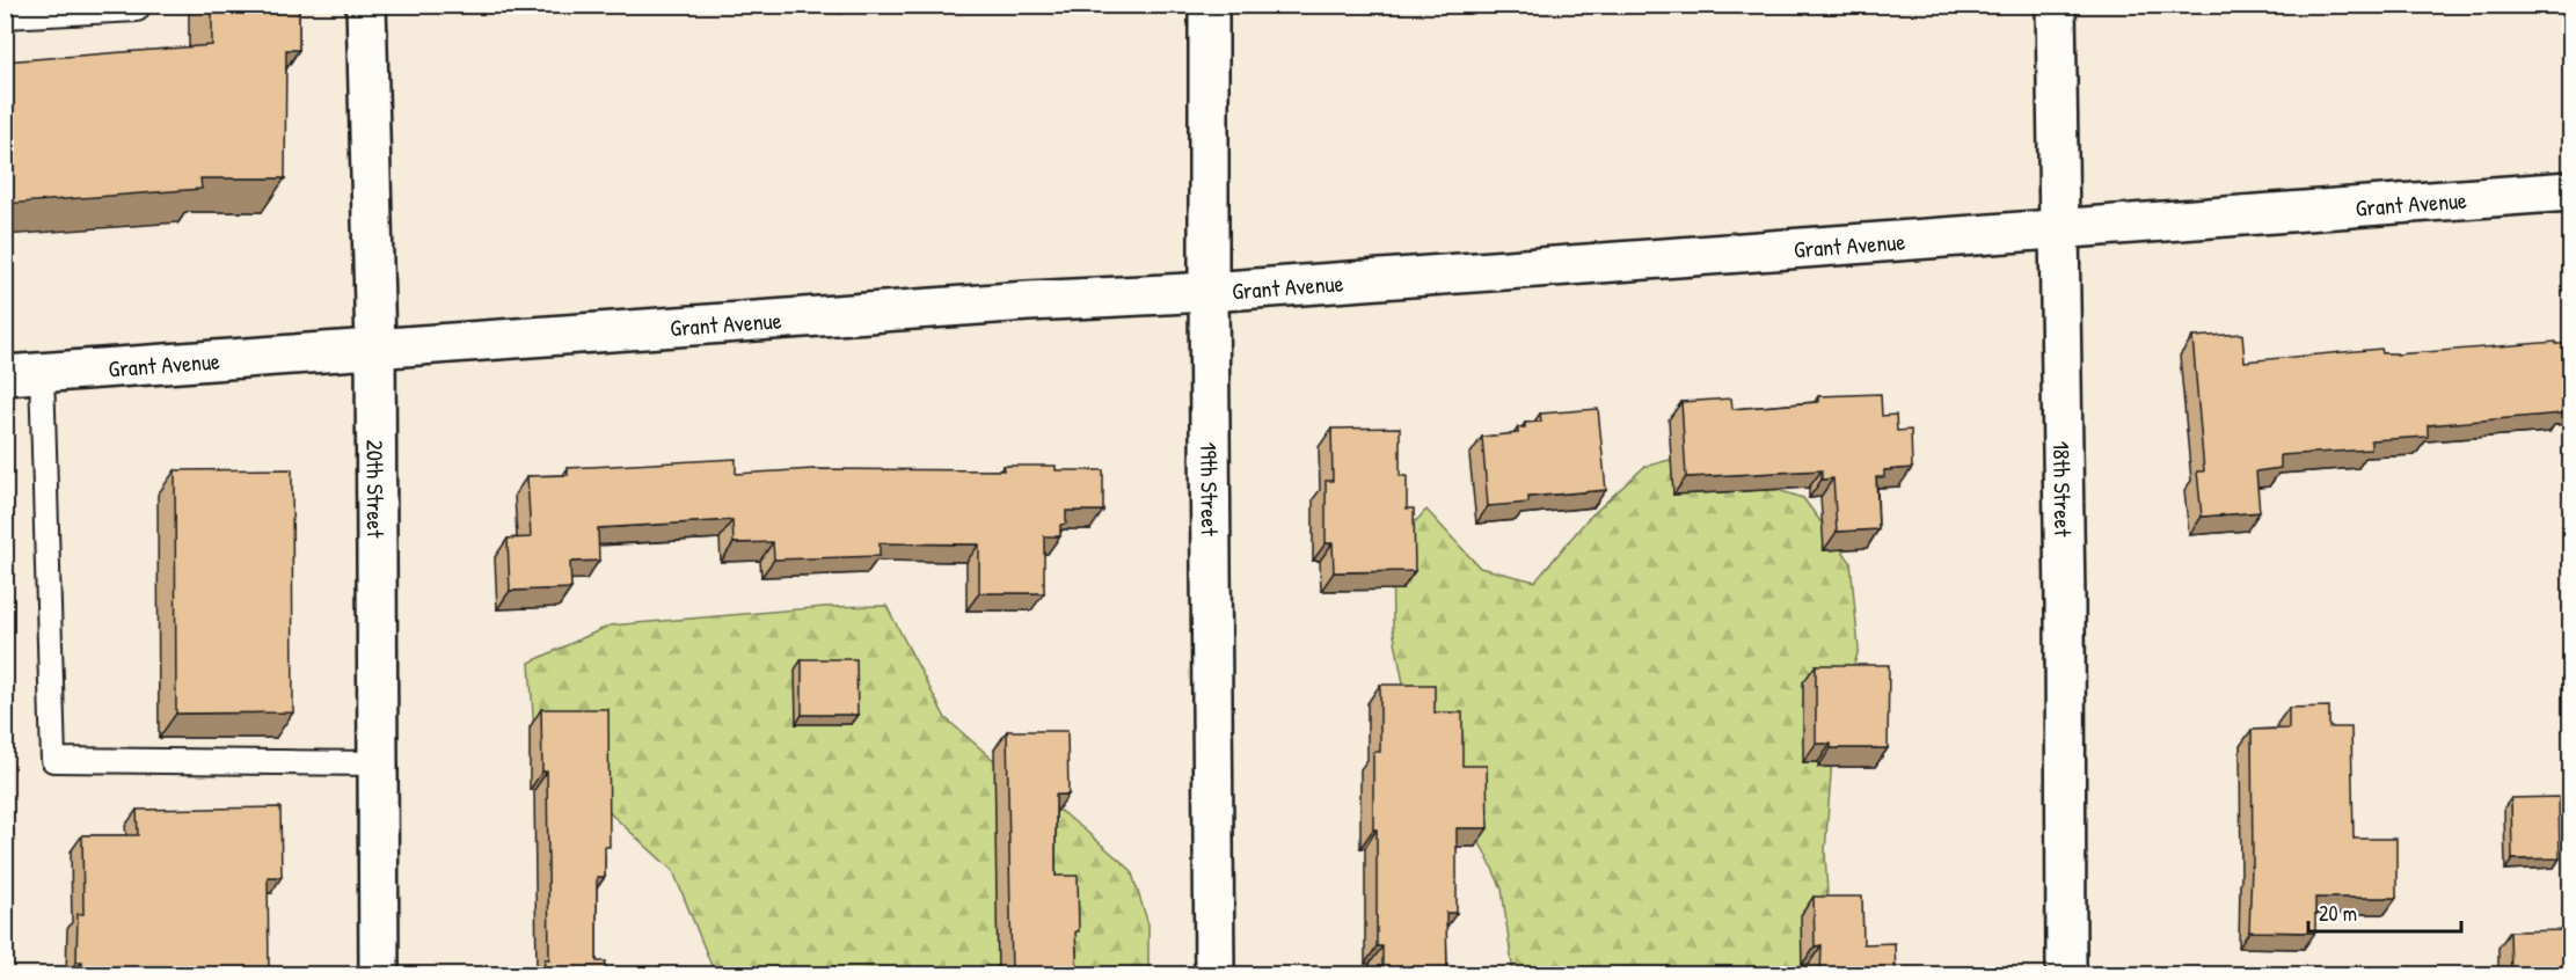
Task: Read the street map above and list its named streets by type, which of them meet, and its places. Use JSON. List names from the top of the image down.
{
  "streets": {
    "street": [
      "Grant Avenue",
      "20th Street",
      "19th Street",
      "18th Street"
    ]
  },
  "crossings": [
    ["Grant Avenue", "20th Street"],
    ["Grant Avenue", "19th Street"],
    ["Grant Avenue", "18th Street"]
  ],
  "scale_bar": "20 m"
}
